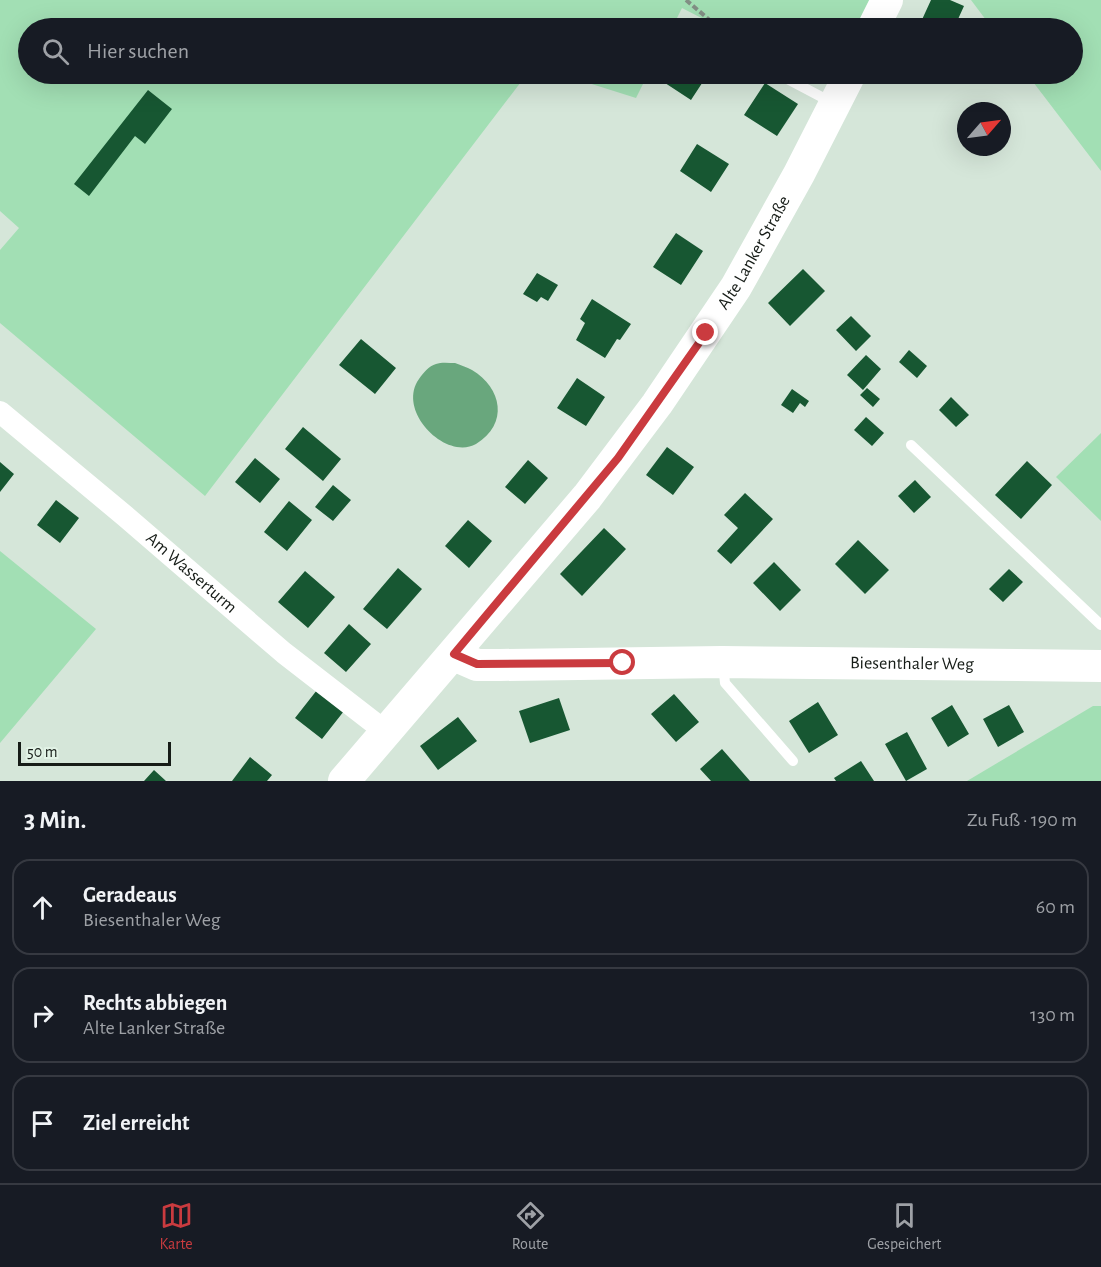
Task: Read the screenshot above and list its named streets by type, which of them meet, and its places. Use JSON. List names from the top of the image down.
{
  "streets": {
    "main road": ["Alte Lanker Straße", "Biesenthaler Weg"],
    "street": ["Am Wasserturm"]
  },
  "crossings": [
    ["Alte Lanker Straße", "Am Wasserturm"],
    ["Alte Lanker Straße", "Biesenthaler Weg"]
  ],
  "scale_bar": "50 m",
  "north": "top right",
  "page": {
    "search": "Hier suchen",
    "scale": "50 m",
    "heading": ["3 Min.", "Zu Fuß · 190 m"],
    "list": [
      ["Geradeaus", "Biesenthaler Weg", "60 m"],
      ["Rechts abbiegen", "Alte Lanker Straße", "130 m"],
      "Ziel erreicht"
    ],
    "nav": ["Karte", "Route", "Gespeichert"]
  }
}
